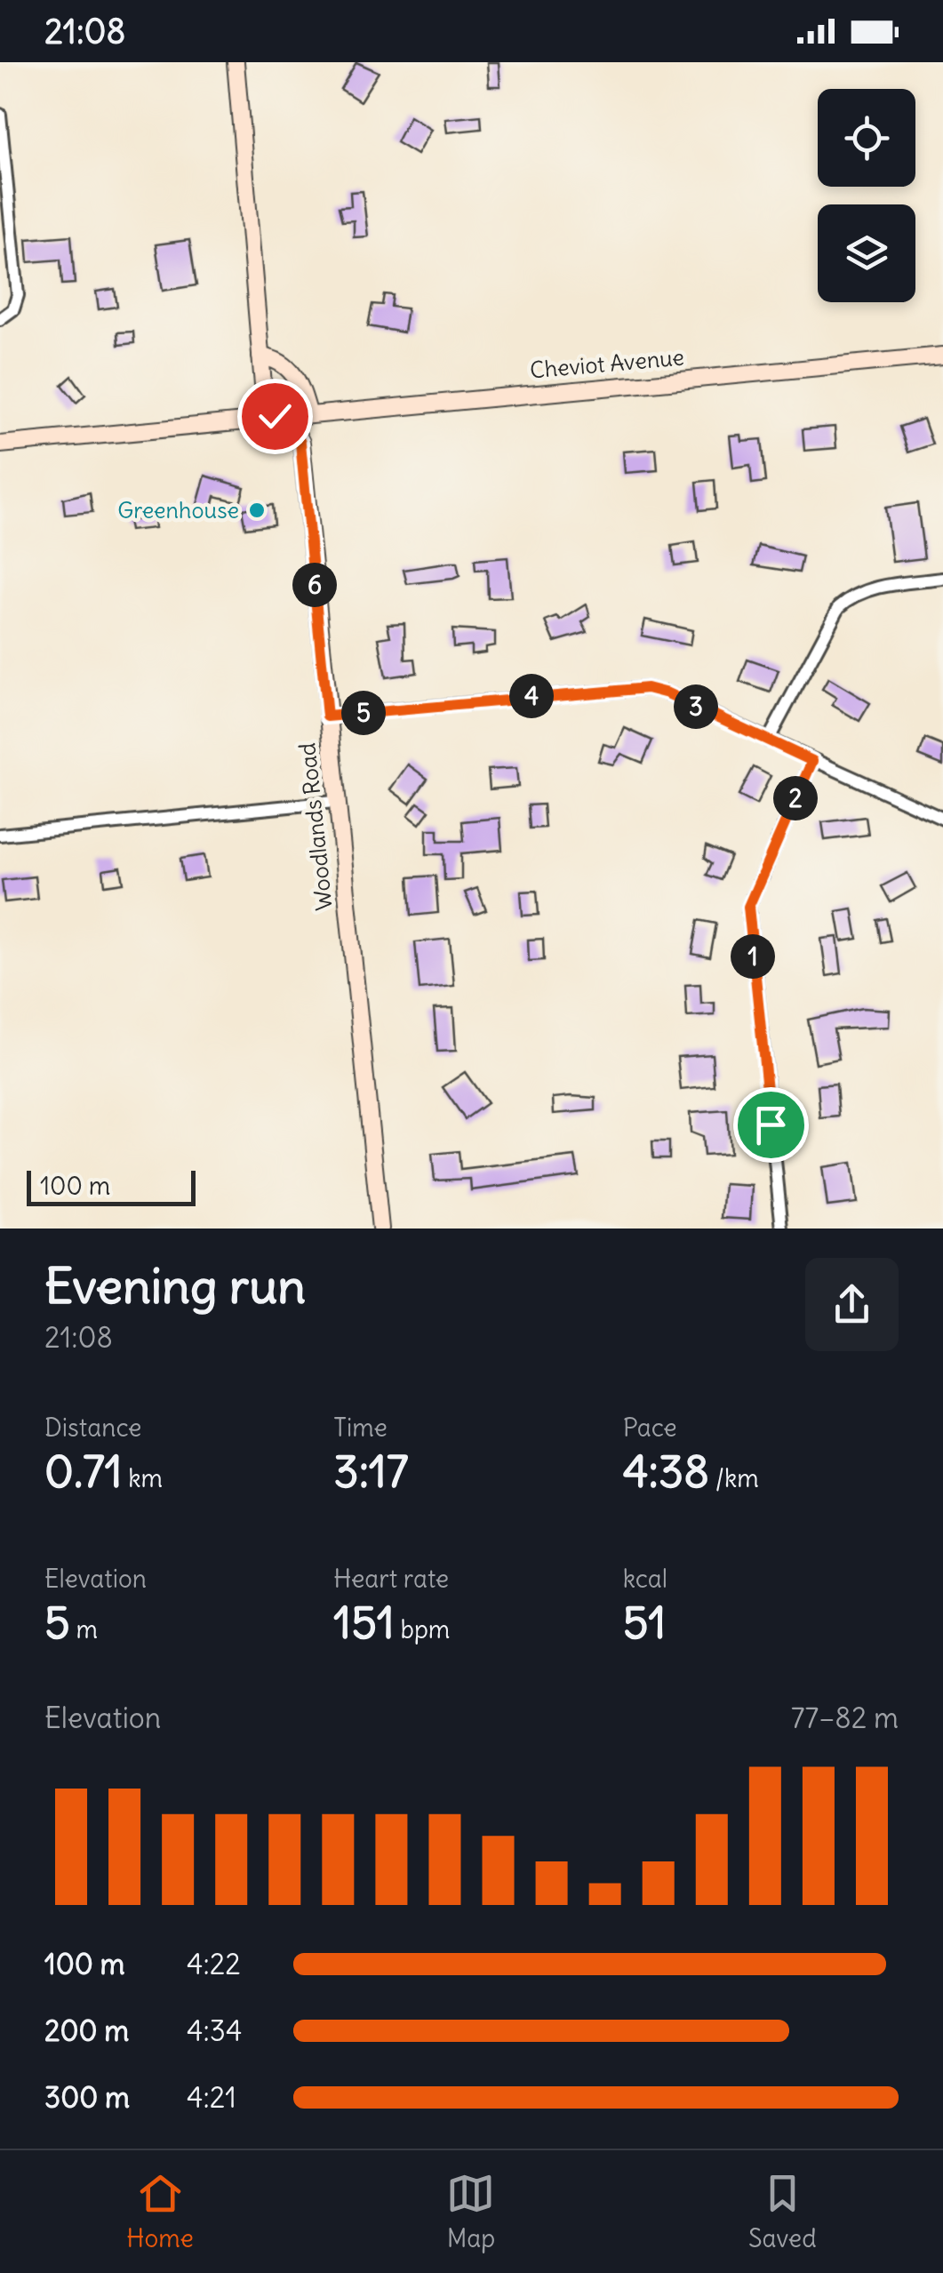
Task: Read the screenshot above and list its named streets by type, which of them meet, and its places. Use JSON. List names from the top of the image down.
{
  "streets": {
    "street": ["Cheviot Avenue", "Woodlands Road"]
  },
  "crossings": [
    ["Cheviot Avenue", "Woodlands Road"]
  ],
  "places": ["Greenhouse"],
  "scale_bar": "100 m",
  "page": {
    "status": "21:08",
    "pins": [
      "6",
      "4",
      "3",
      "5",
      "2",
      "1"
    ],
    "scale": "100 m",
    "heading": ["Evening run", "21:08"],
    "stats": [
      ["Distance", "0.71 km"],
      ["Time", "3:17"],
      ["Pace", "4:38 /km"],
      ["Elevation", "5 m"],
      ["Heart rate", "151 bpm"],
      ["kcal", "51"]
    ],
    "chart": ["Elevation", "77–82 m"],
    "list": [
      {
        "name": "100 m",
        "note": "4:22"
      },
      {
        "name": "200 m",
        "note": "4:34"
      },
      {
        "name": "300 m",
        "note": "4:21"
      }
    ],
    "tabs": ["Home", "Map", "Saved"]
  }
}
